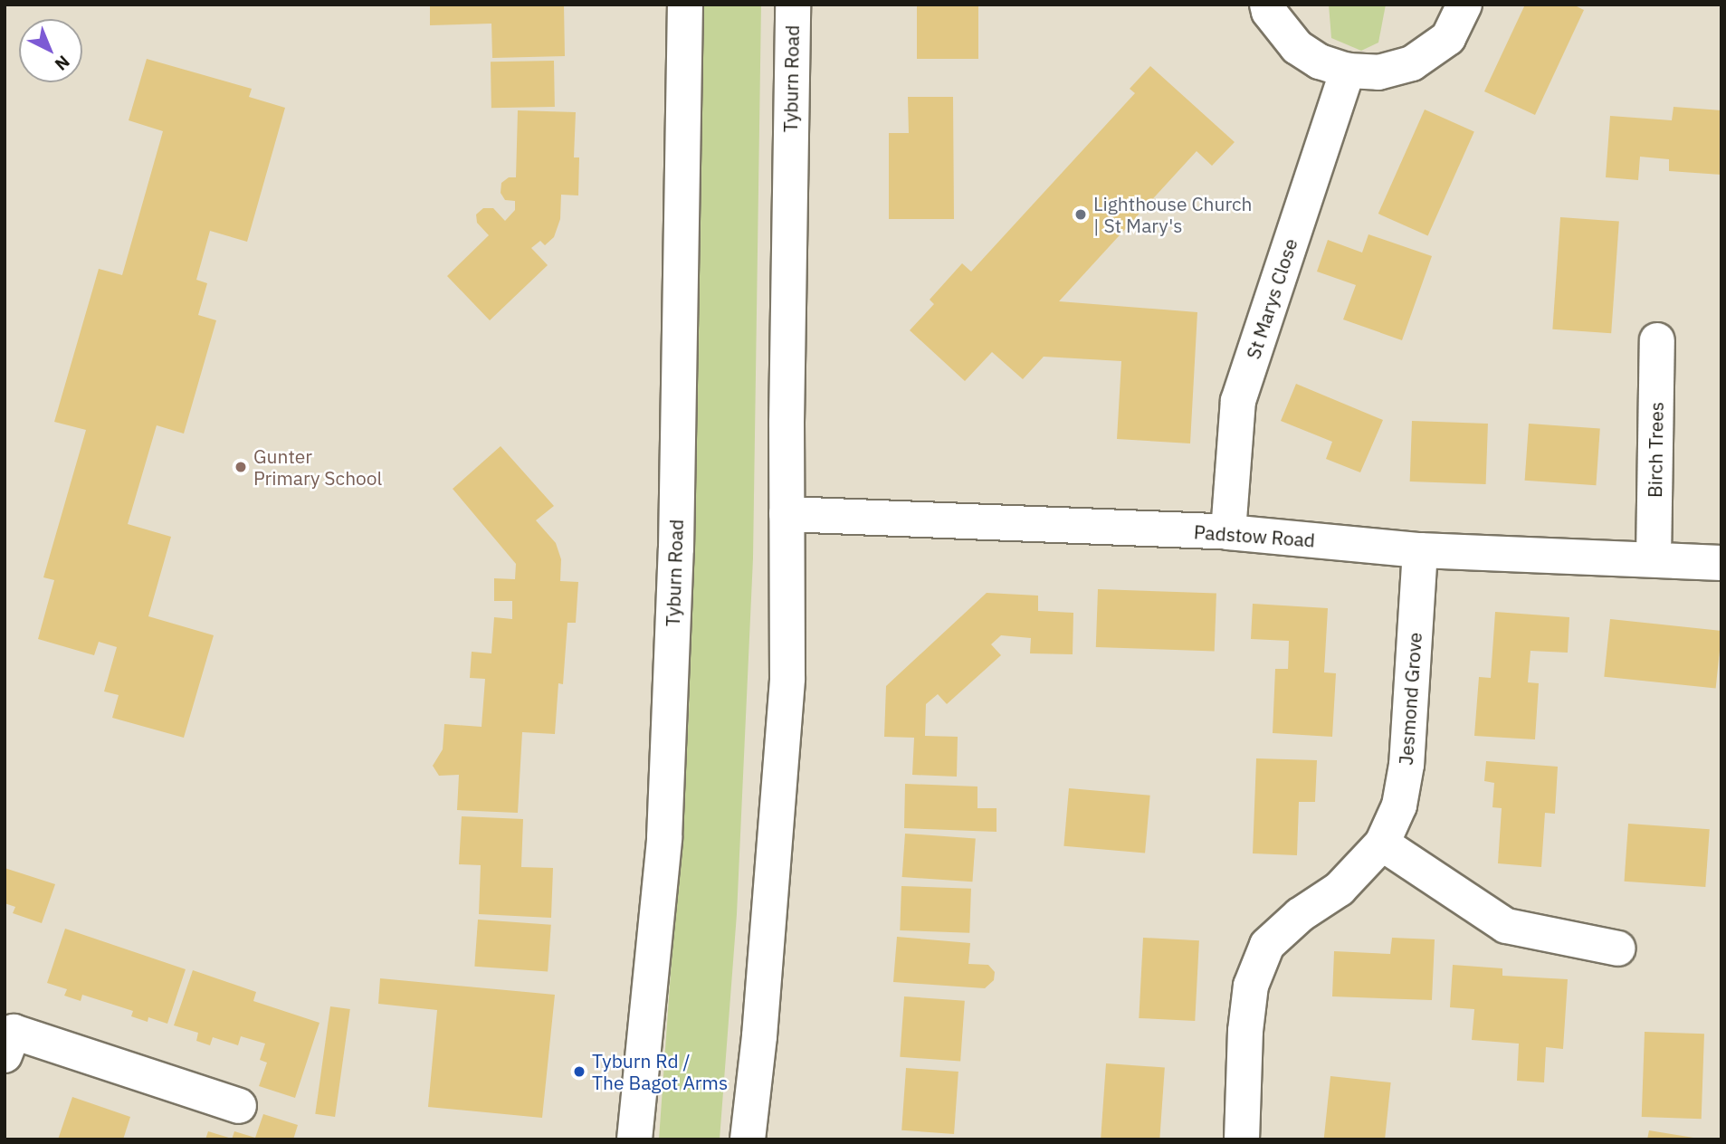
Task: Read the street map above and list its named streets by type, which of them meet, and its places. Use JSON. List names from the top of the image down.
{
  "streets": {
    "street": [
      "Tyburn Road",
      "St Marys Close",
      "Birch Trees",
      "Padstow Road",
      "Jesmond Grove"
    ]
  },
  "crossings": [
    ["Tyburn Road", "Padstow Road"],
    ["St Marys Close", "Padstow Road"],
    ["Birch Trees", "Padstow Road"],
    ["Padstow Road", "Jesmond Grove"]
  ],
  "places": ["Lighthouse Church | St Mary's", "Gunter Primary School", "Tyburn Rd / The Bagot Arms"],
  "north": "bottom right"
}
